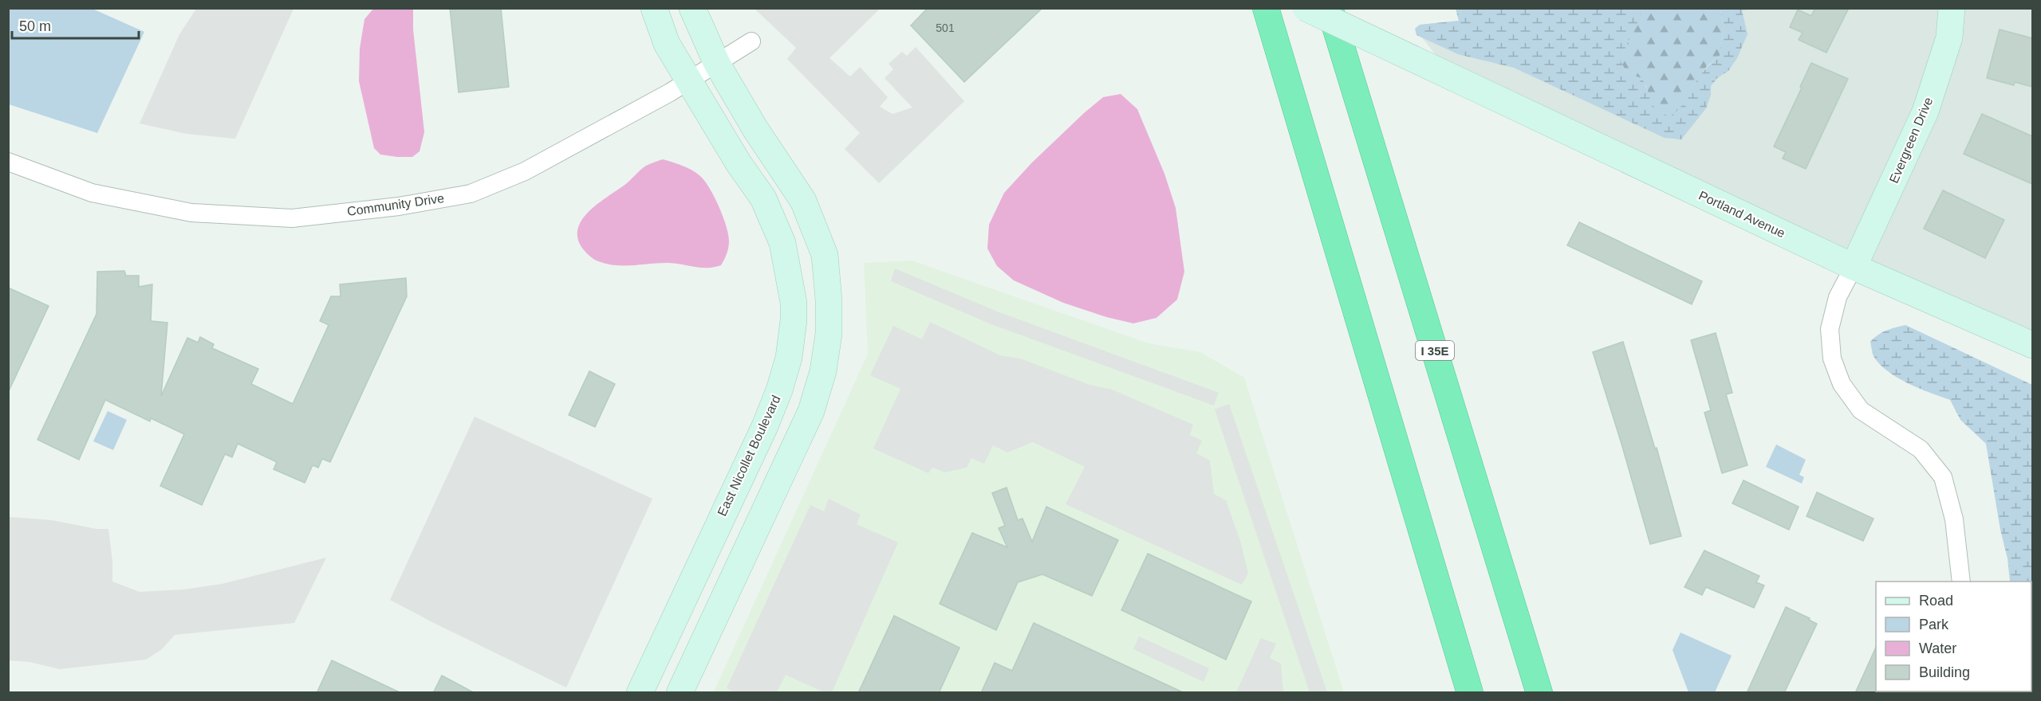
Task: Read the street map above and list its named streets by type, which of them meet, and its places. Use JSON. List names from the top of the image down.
{
  "streets": {
    "highway": ["I 35E"],
    "street": [
      "Evergreen Drive",
      "Community Drive",
      "Portland Avenue",
      "East Nicollet Boulevard"
    ]
  },
  "crossings": [
    ["Evergreen Drive", "Portland Avenue"],
    ["Community Drive", "East Nicollet Boulevard"]
  ],
  "house_numbers": ["501"],
  "legend": [
    "Road",
    "Park",
    "Water",
    "Building"
  ],
  "scale_bar": "50 m"
}
